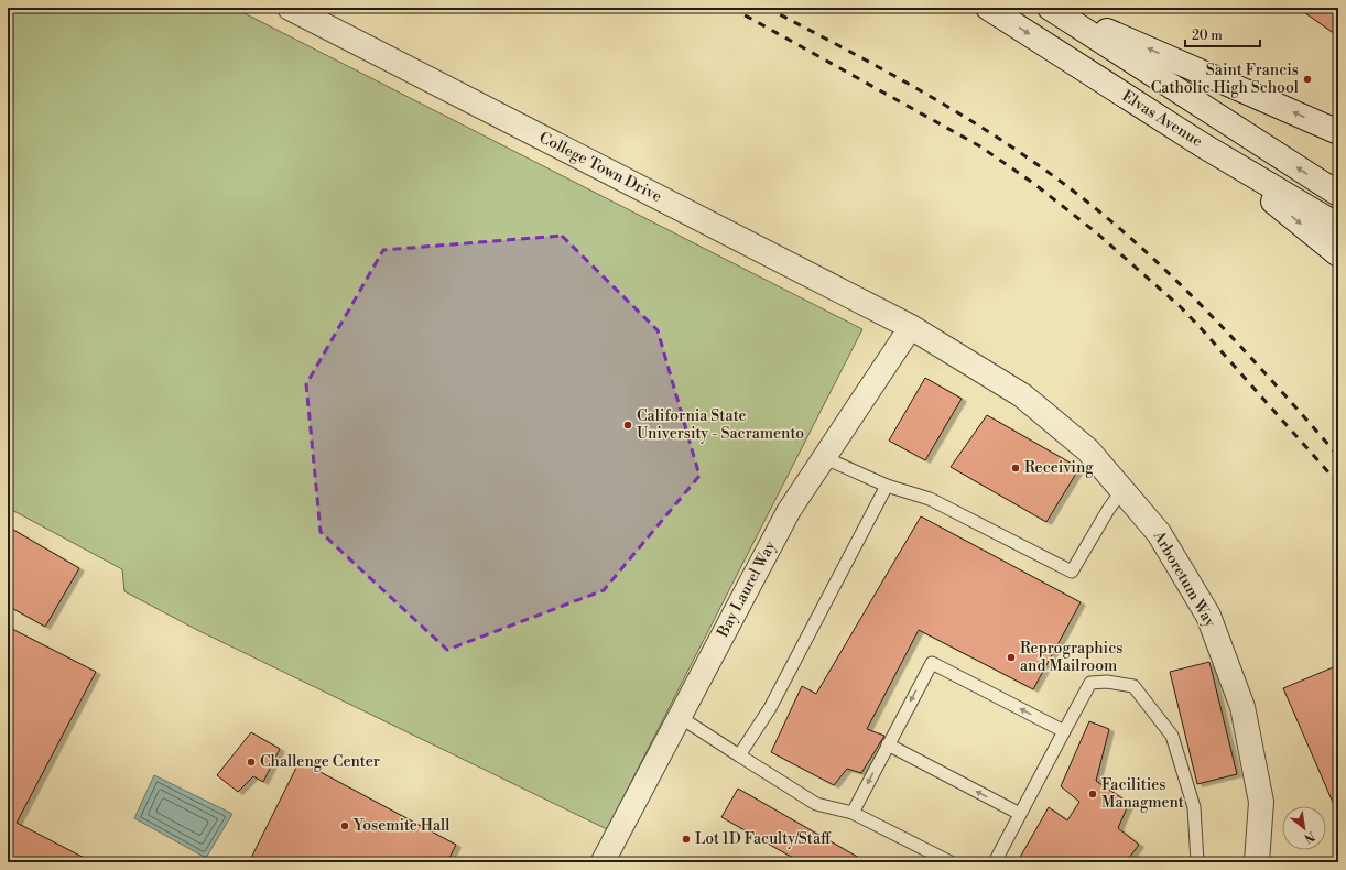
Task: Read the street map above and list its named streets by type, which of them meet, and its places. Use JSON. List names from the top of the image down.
{
  "streets": {
    "street": [
      "Elvas Avenue",
      "College Town Drive",
      "Arboretum Way",
      "Bay Laurel Way"
    ]
  },
  "crossings": [
    ["College Town Drive", "Arboretum Way"],
    ["College Town Drive", "Bay Laurel Way"],
    ["Arboretum Way", "Bay Laurel Way"]
  ],
  "places": [
    "Saint Francis Catholic High School",
    "California State University - Sacramento",
    "Receiving",
    "Reprographics and Mailroom",
    "Challenge Center",
    "Facilities Managment",
    "Yosemite Hall",
    "Lot 1D Faculty/Staff"
  ],
  "scale_bar": "20 m",
  "north": "bottom right"
}
